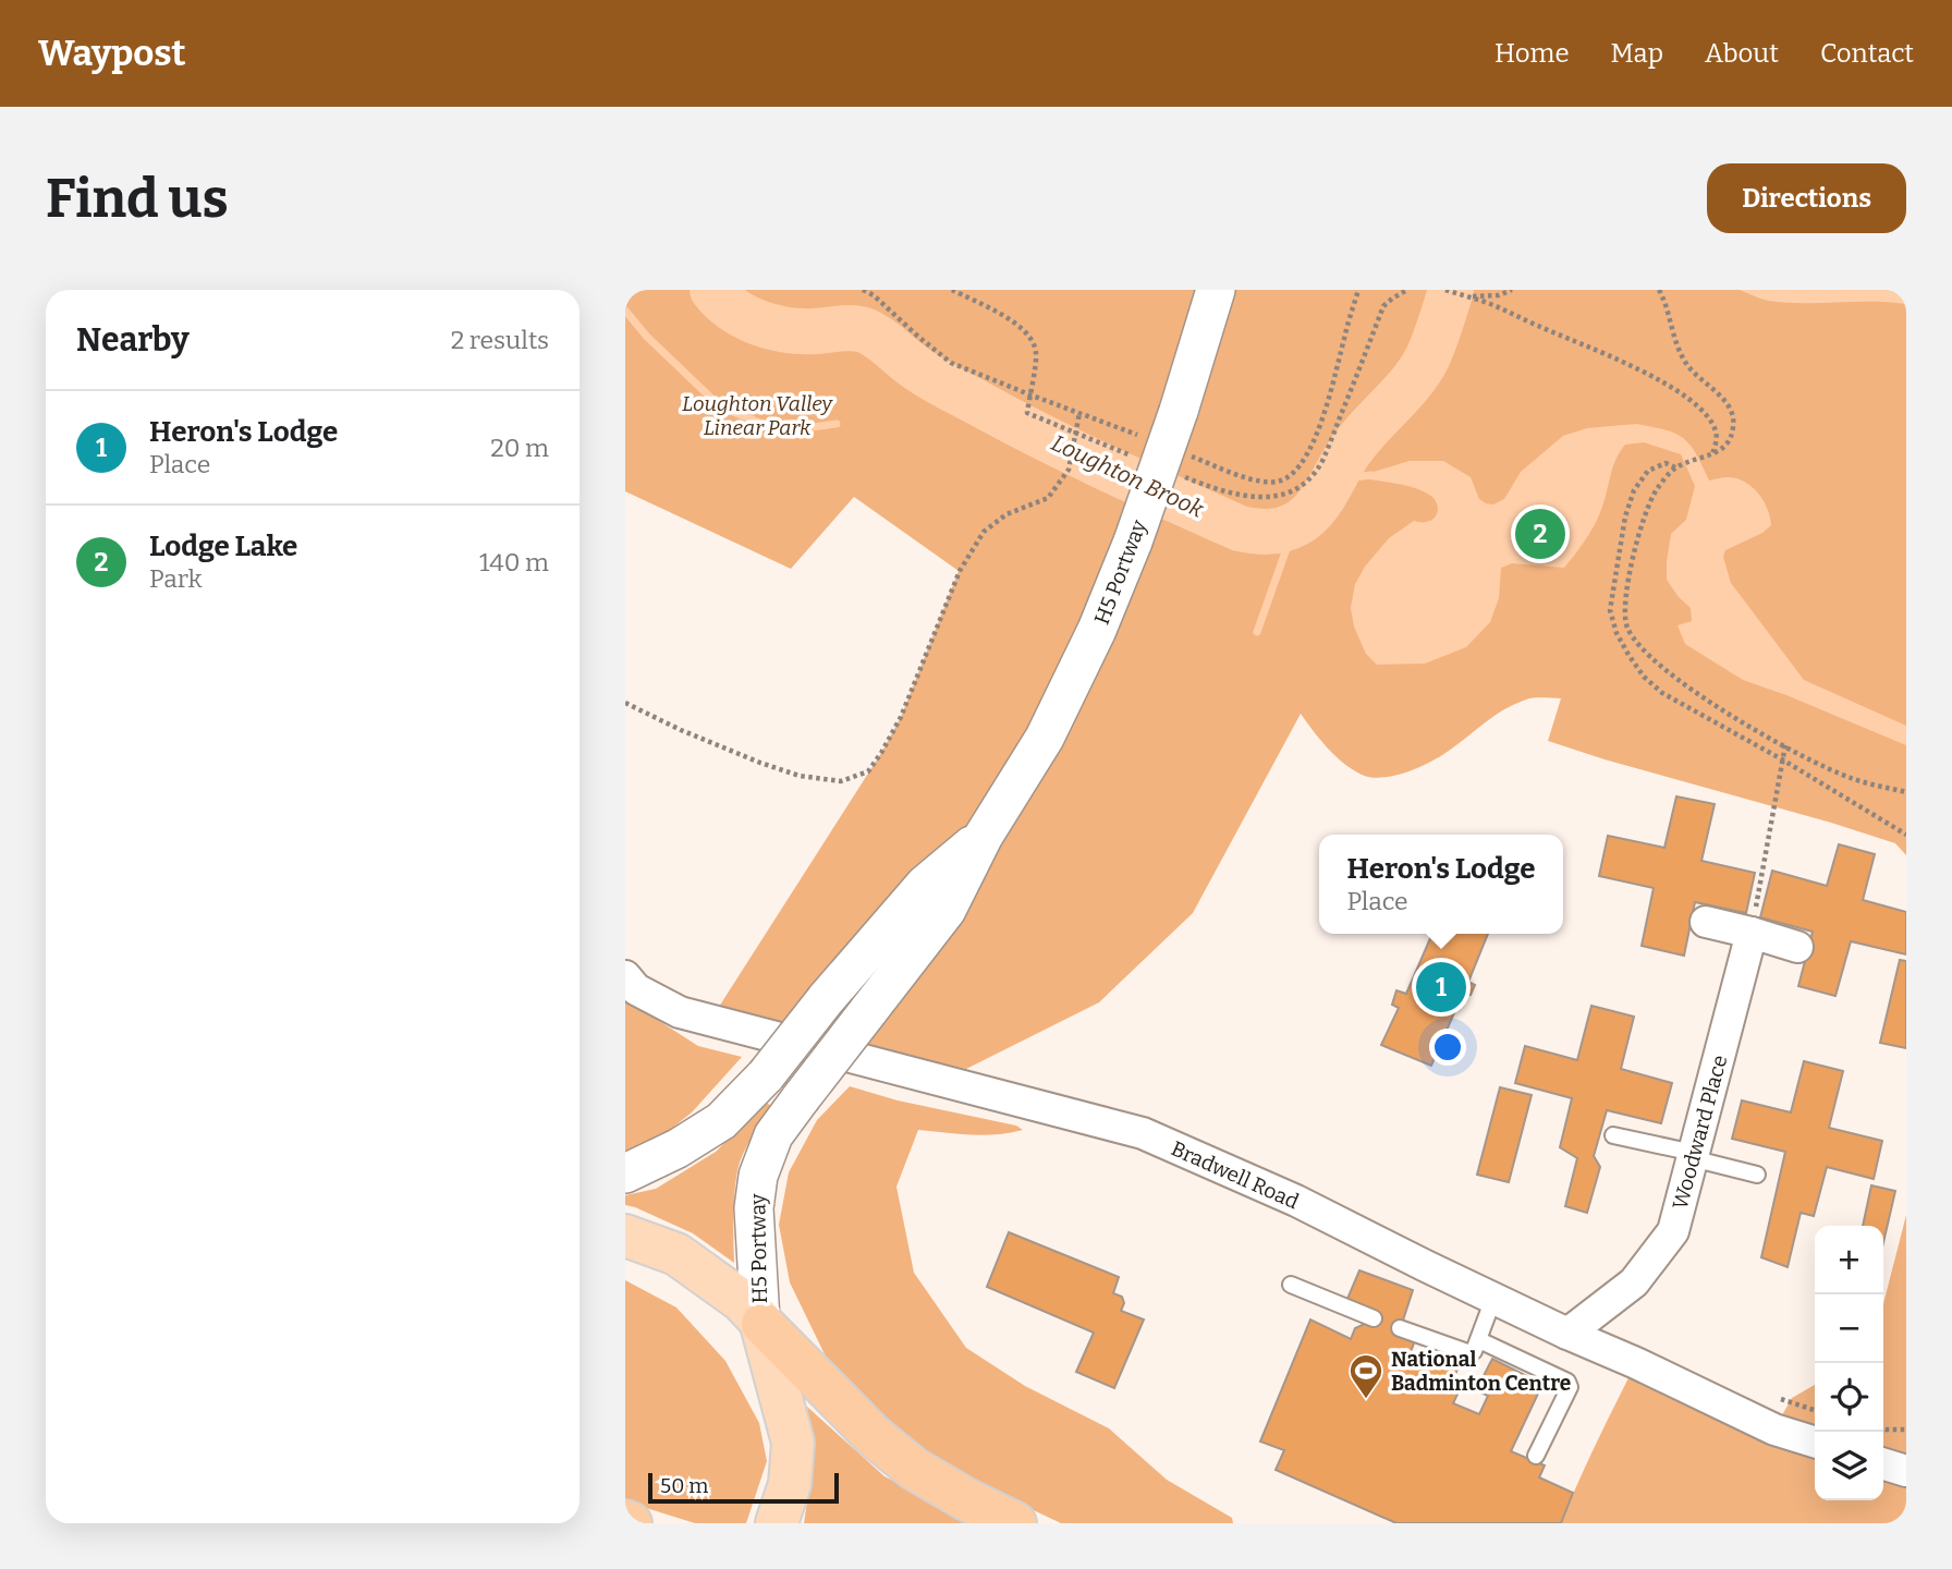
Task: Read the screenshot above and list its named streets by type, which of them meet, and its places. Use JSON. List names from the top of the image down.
{
  "streets": {
    "street": ["H5 Portway", "Woodward Place", "Bradwell Road"]
  },
  "crossings": [
    ["Woodward Place", "Bradwell Road"]
  ],
  "water": ["Loughton Brook"],
  "parks": ["Loughton Valley Linear Park"],
  "places": {
    "sports": ["National Badminton Centre"]
  },
  "scale_bar": "50 m",
  "page": {
    "header": "Waypost",
    "nav": [
      "Home",
      "Map",
      "About",
      "Contact"
    ],
    "buttons": "Directions",
    "title": "Find us",
    "heading": ["Nearby", "2 results"],
    "list": [
      {
        "mark": "1",
        "name": "Heron's Lodge",
        "note": "Place",
        "value": "20 m"
      },
      {
        "mark": "2",
        "name": "Lodge Lake",
        "note": "Park",
        "value": "140 m"
      }
    ],
    "pins": ["2", "1"],
    "popup": ["Heron's Lodge", "Place"],
    "map_buttons": ["+", "−"],
    "scale": "50 m"
  }
}
